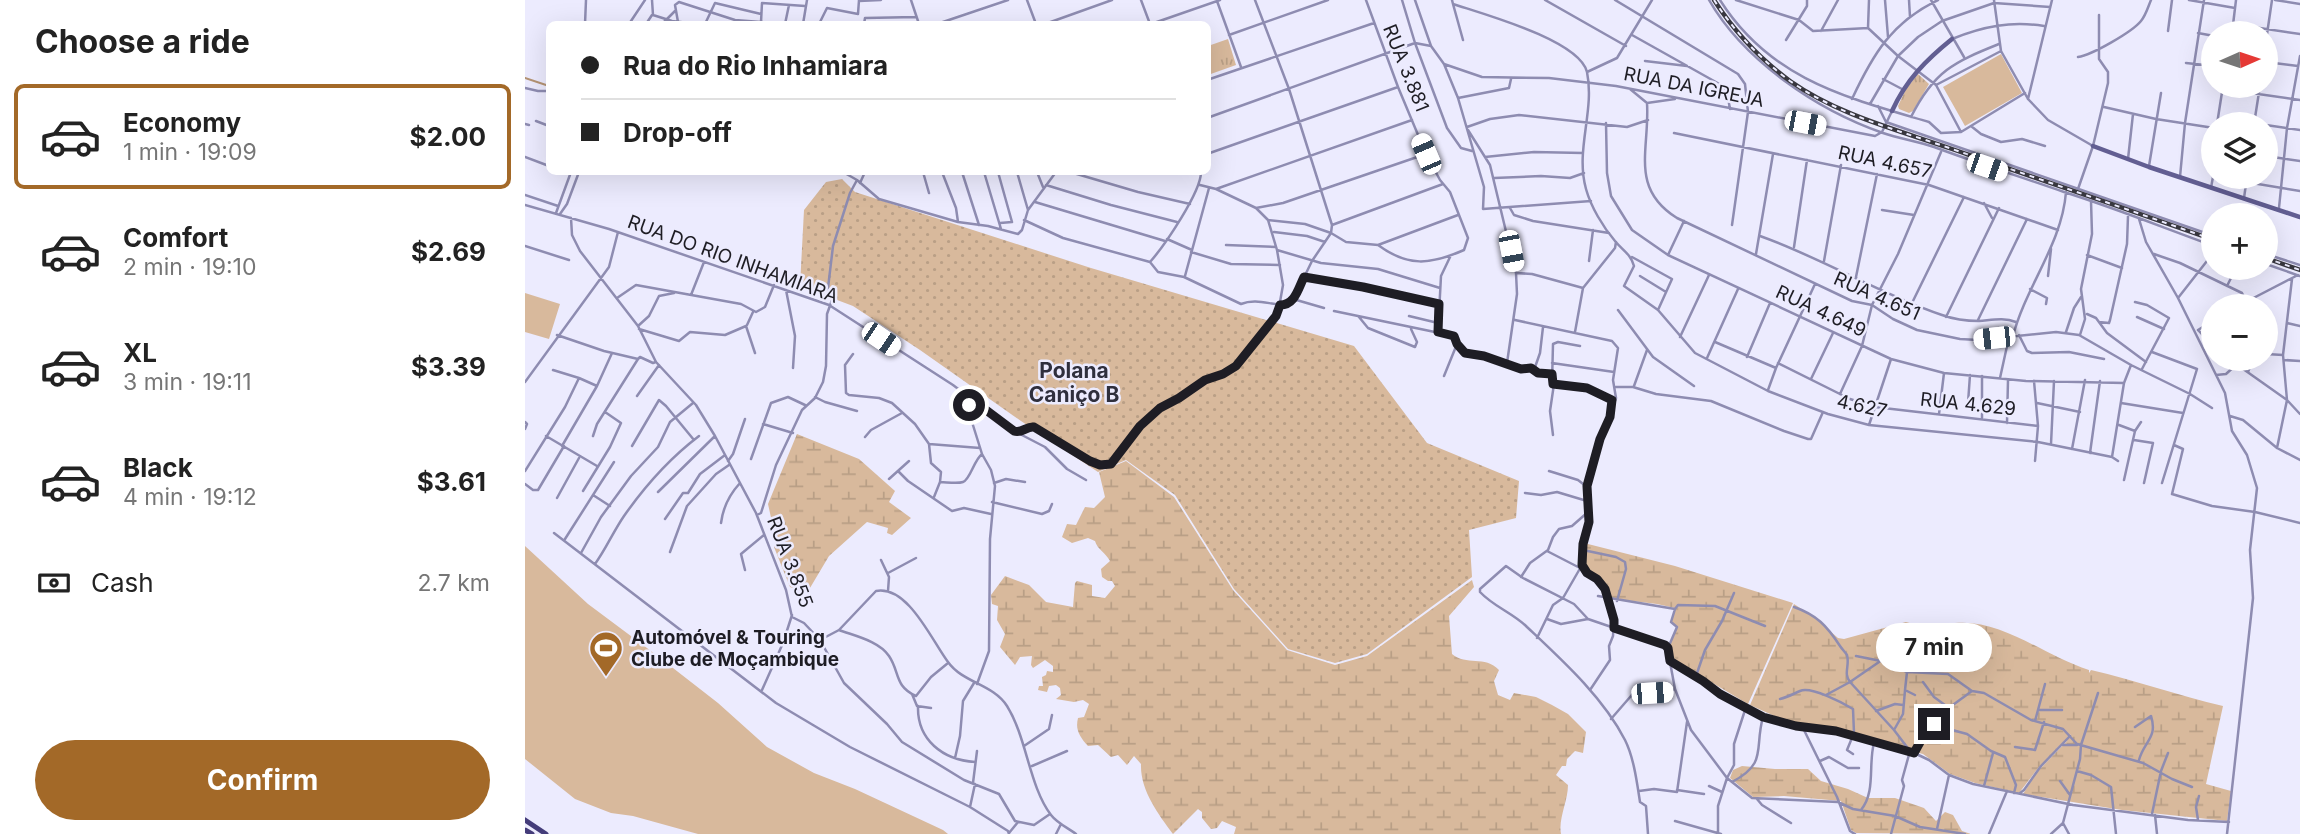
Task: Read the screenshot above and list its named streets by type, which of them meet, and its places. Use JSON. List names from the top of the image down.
{
  "streets": {
    "street": [
      "RUA 3.881",
      "RUA DA IGREJA",
      "RUA 4.657",
      "RUA DO RIO INHAMIARA",
      "RUA 4.651",
      "RUA 4.649",
      "RUA 4.629",
      "4.627",
      "RUA 3.855"
    ]
  },
  "crossings": [
    ["RUA DO RIO INHAMIARA", "RUA 3.855"]
  ],
  "districts": ["Polana Caniço B"],
  "places": {
    "sports": ["Automóvel & Touring Clube de Moçambique"]
  },
  "north": "right",
  "page": {
    "heading": "Choose a ride",
    "map_buttons": ["+", "−"],
    "banner": ["Rua do Rio Inhamiara", "Drop-off"],
    "list": [
      {
        "name": "Economy",
        "note": "1 min · 19:09",
        "value": "$2.00"
      },
      {
        "name": "Comfort",
        "note": "2 min · 19:10",
        "value": "$2.69"
      },
      {
        "name": "XL",
        "note": "3 min · 19:11",
        "value": "$3.39"
      },
      {
        "name": "Black",
        "note": "4 min · 19:12",
        "value": "$3.61"
      }
    ],
    "pay": ["Cash", "2.7 km"],
    "bubble": "7 min",
    "buttons": "Confirm"
  }
}
